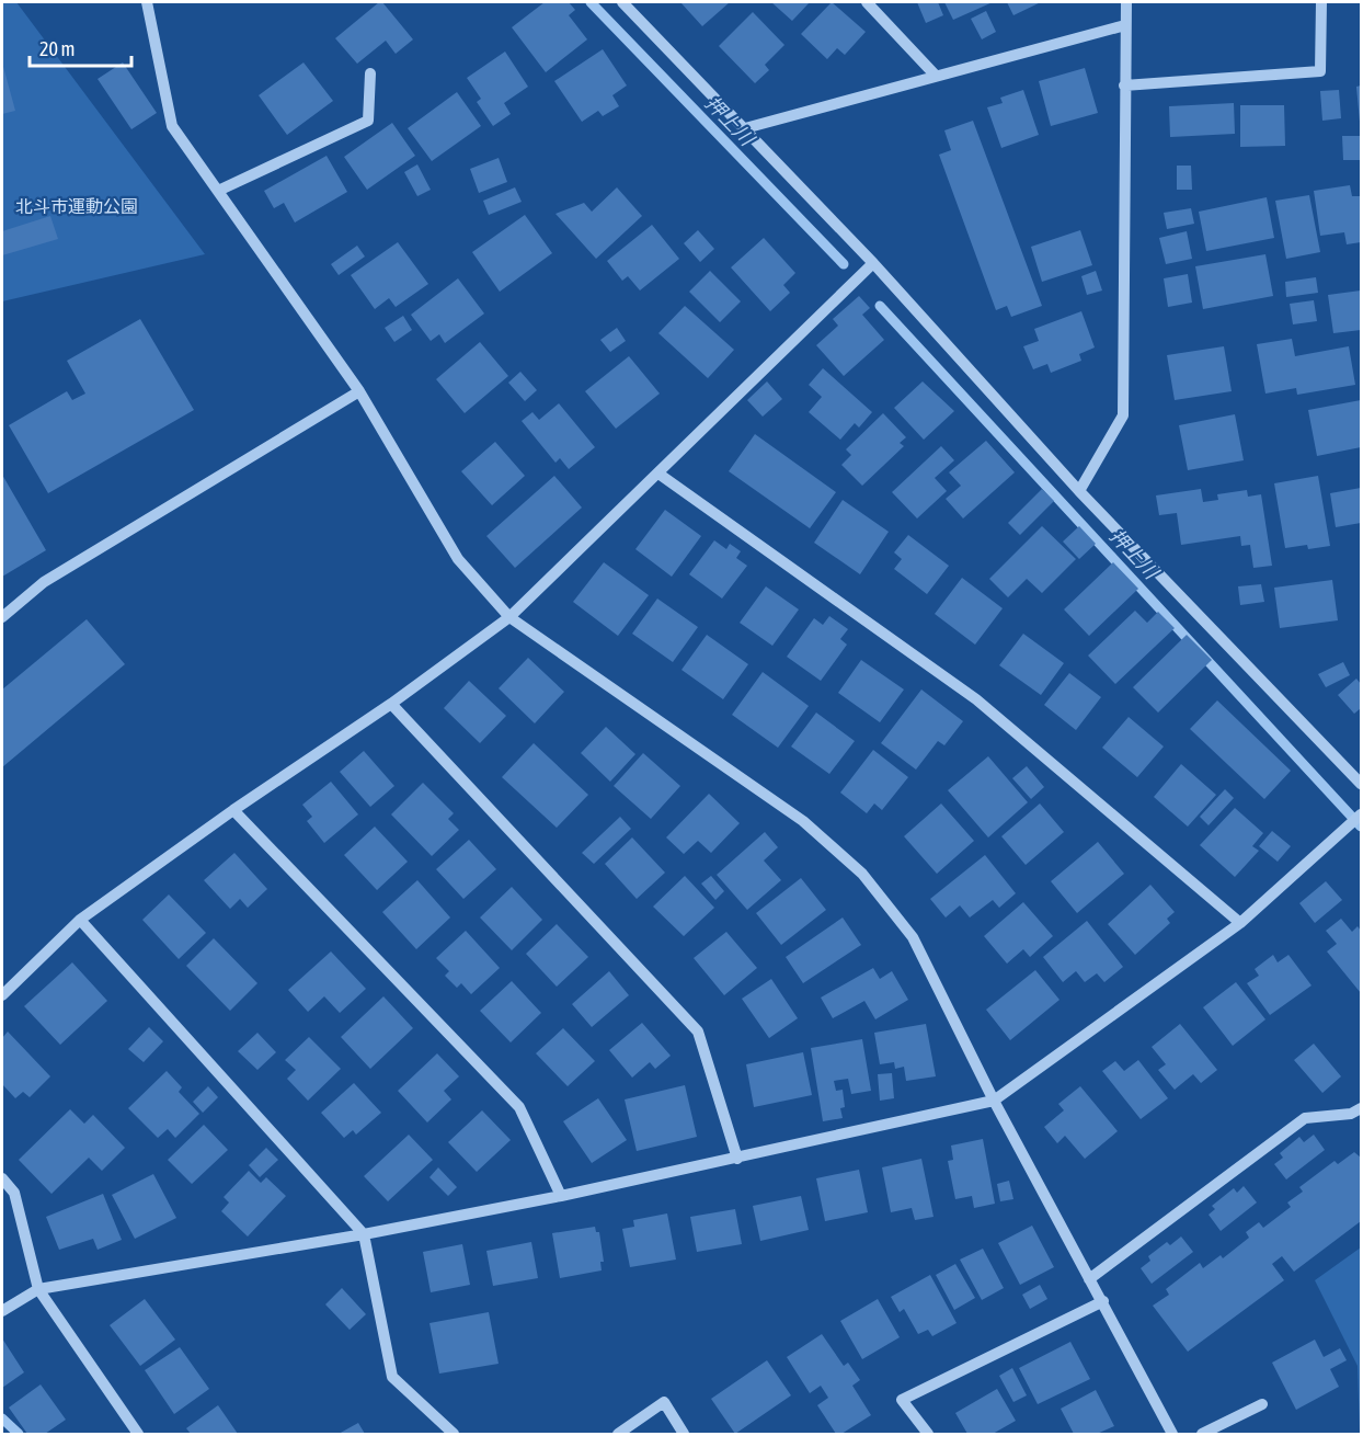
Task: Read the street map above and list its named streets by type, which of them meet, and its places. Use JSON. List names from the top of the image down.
{
  "water": ["押上川"],
  "parks": ["北斗市運動公園"],
  "scale_bar": "20 m"
}
